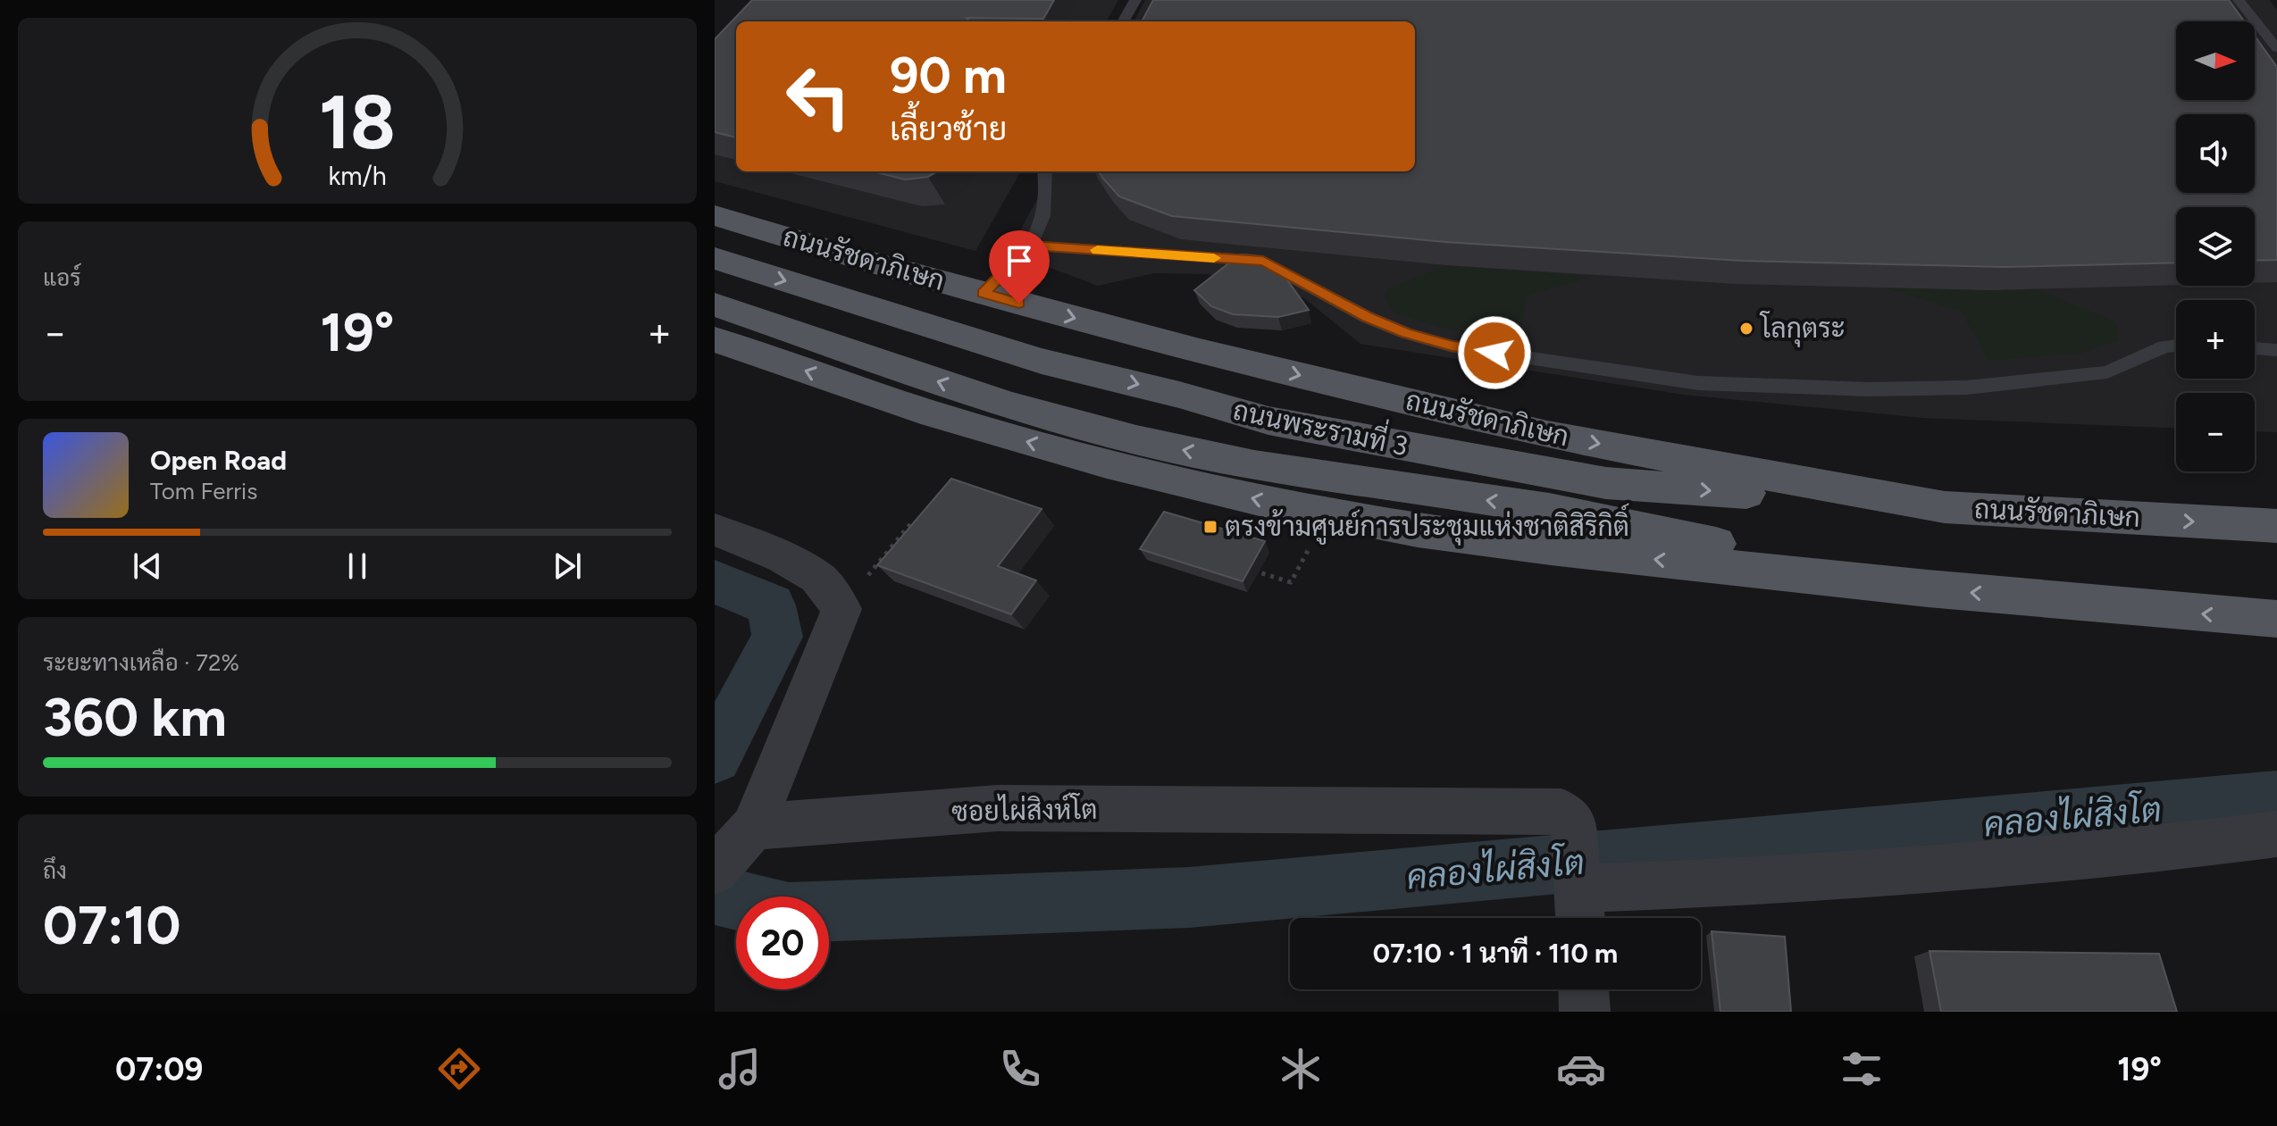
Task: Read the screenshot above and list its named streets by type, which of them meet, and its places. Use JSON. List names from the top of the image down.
{
  "streets": {
    "main road": ["ถนนรัชดาภิเษก", "ถนนพระรามที่ 3"],
    "street": ["ซอยไผ่สิงห์โต"]
  },
  "crossings": [
    ["ถนนรัชดาภิเษก", "ถนนพระรามที่ 3"]
  ],
  "water": ["คลองไผ่สิงโต"],
  "places": {
    "other": ["โลกุตระ"],
    "transit": ["ตรงข้ามศูนย์การประชุมแห่งชาติสิริกิติ์"]
  },
  "north": "right",
  "page": {
    "map_buttons": ["+", "−"],
    "turn": ["90 m", "เลี้ยวซ้าย"],
    "tile": [
      "แอร์",
      ["ระยะทางเหลือ · 72%", "360 km"],
      ["ถึง", "07:10"]
    ],
    "heat": ["−", "19°", "+"],
    "song": ["Open Road", "Tom Ferris"],
    "limit": "20",
    "trip": "07:10 · 1 นาที · 110 m",
    "tabs": ["07:09", "19°"],
    "gauge": ["18", "km/h"]
  }
}
